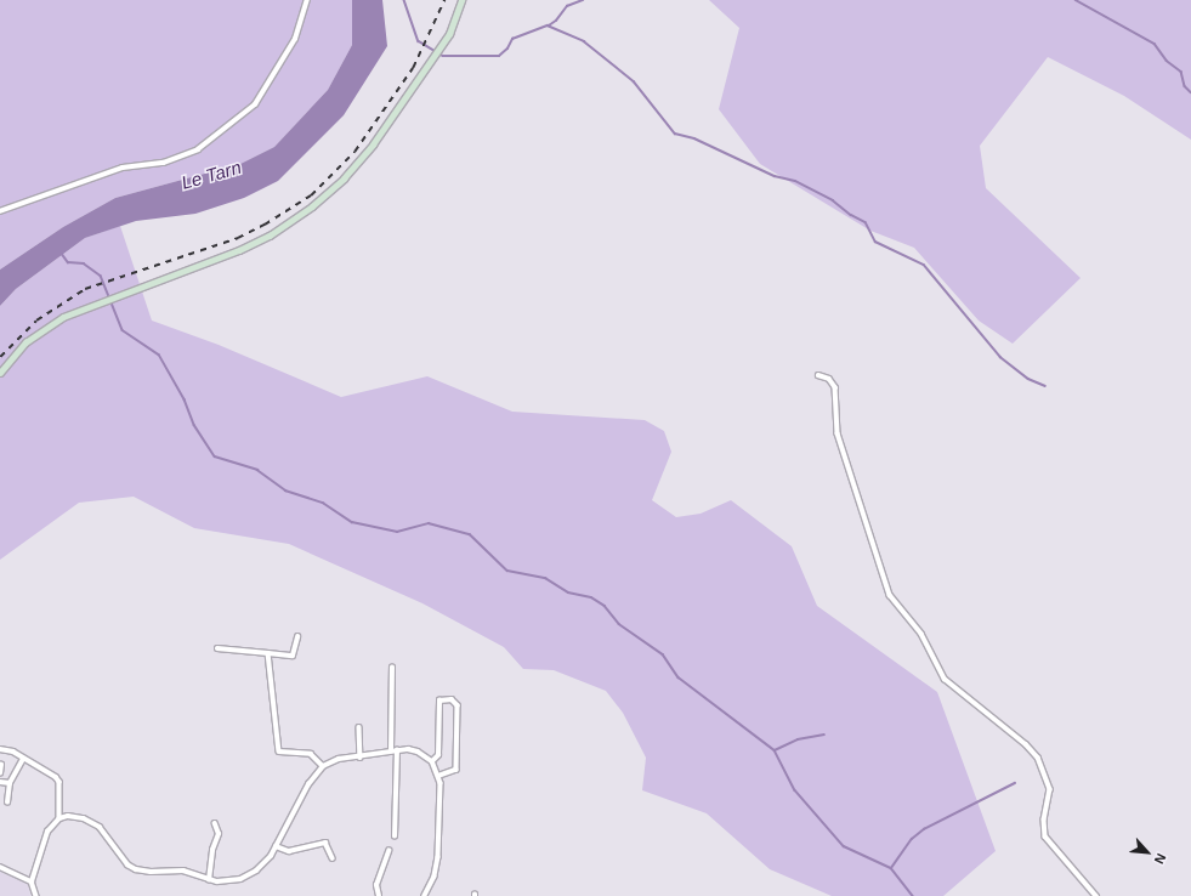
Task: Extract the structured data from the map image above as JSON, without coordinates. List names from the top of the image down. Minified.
{"water":["Le Tarn"],"north":"bottom right"}
